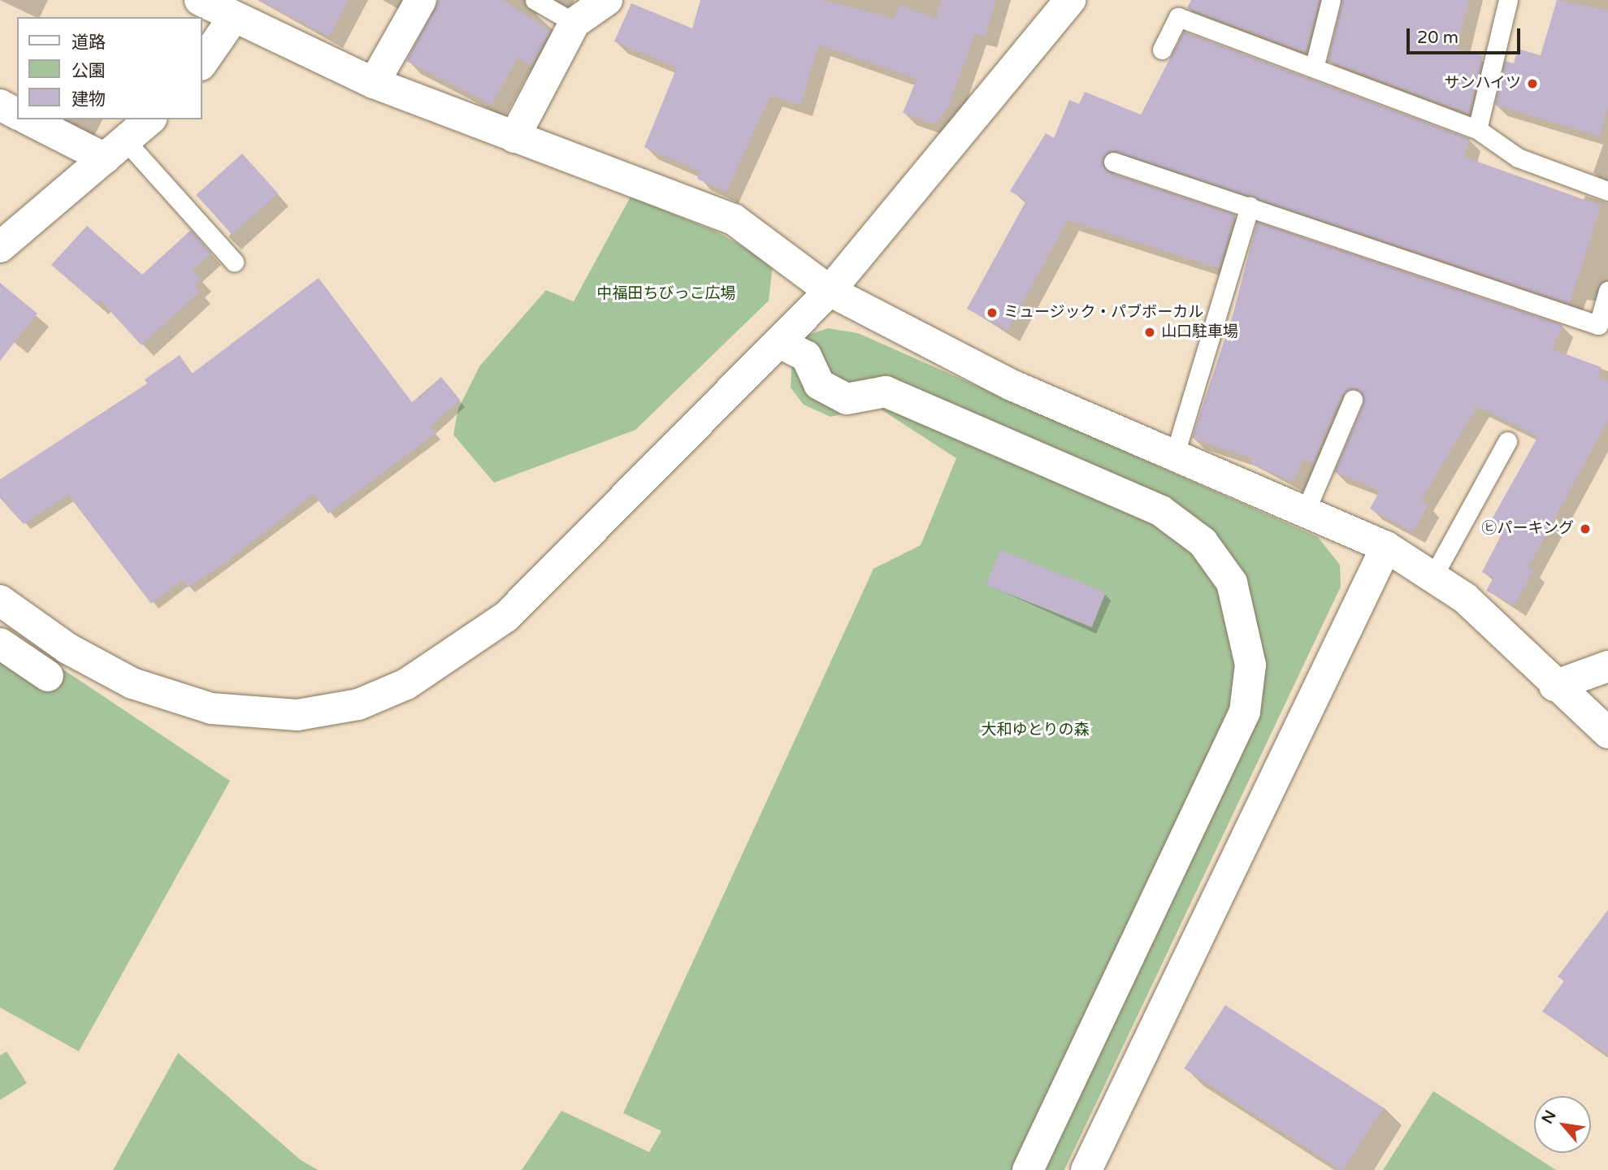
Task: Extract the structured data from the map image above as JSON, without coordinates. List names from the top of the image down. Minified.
{"parks":["中福田ちびっこ広場","大和ゆとりの森"],"places":["サンハイツ","ミュージック・パブボーカル","山口駐車場","㋪パーキング"],"legend":["道路","公園","建物"],"scale_bar":"20 m","north":"top left"}
